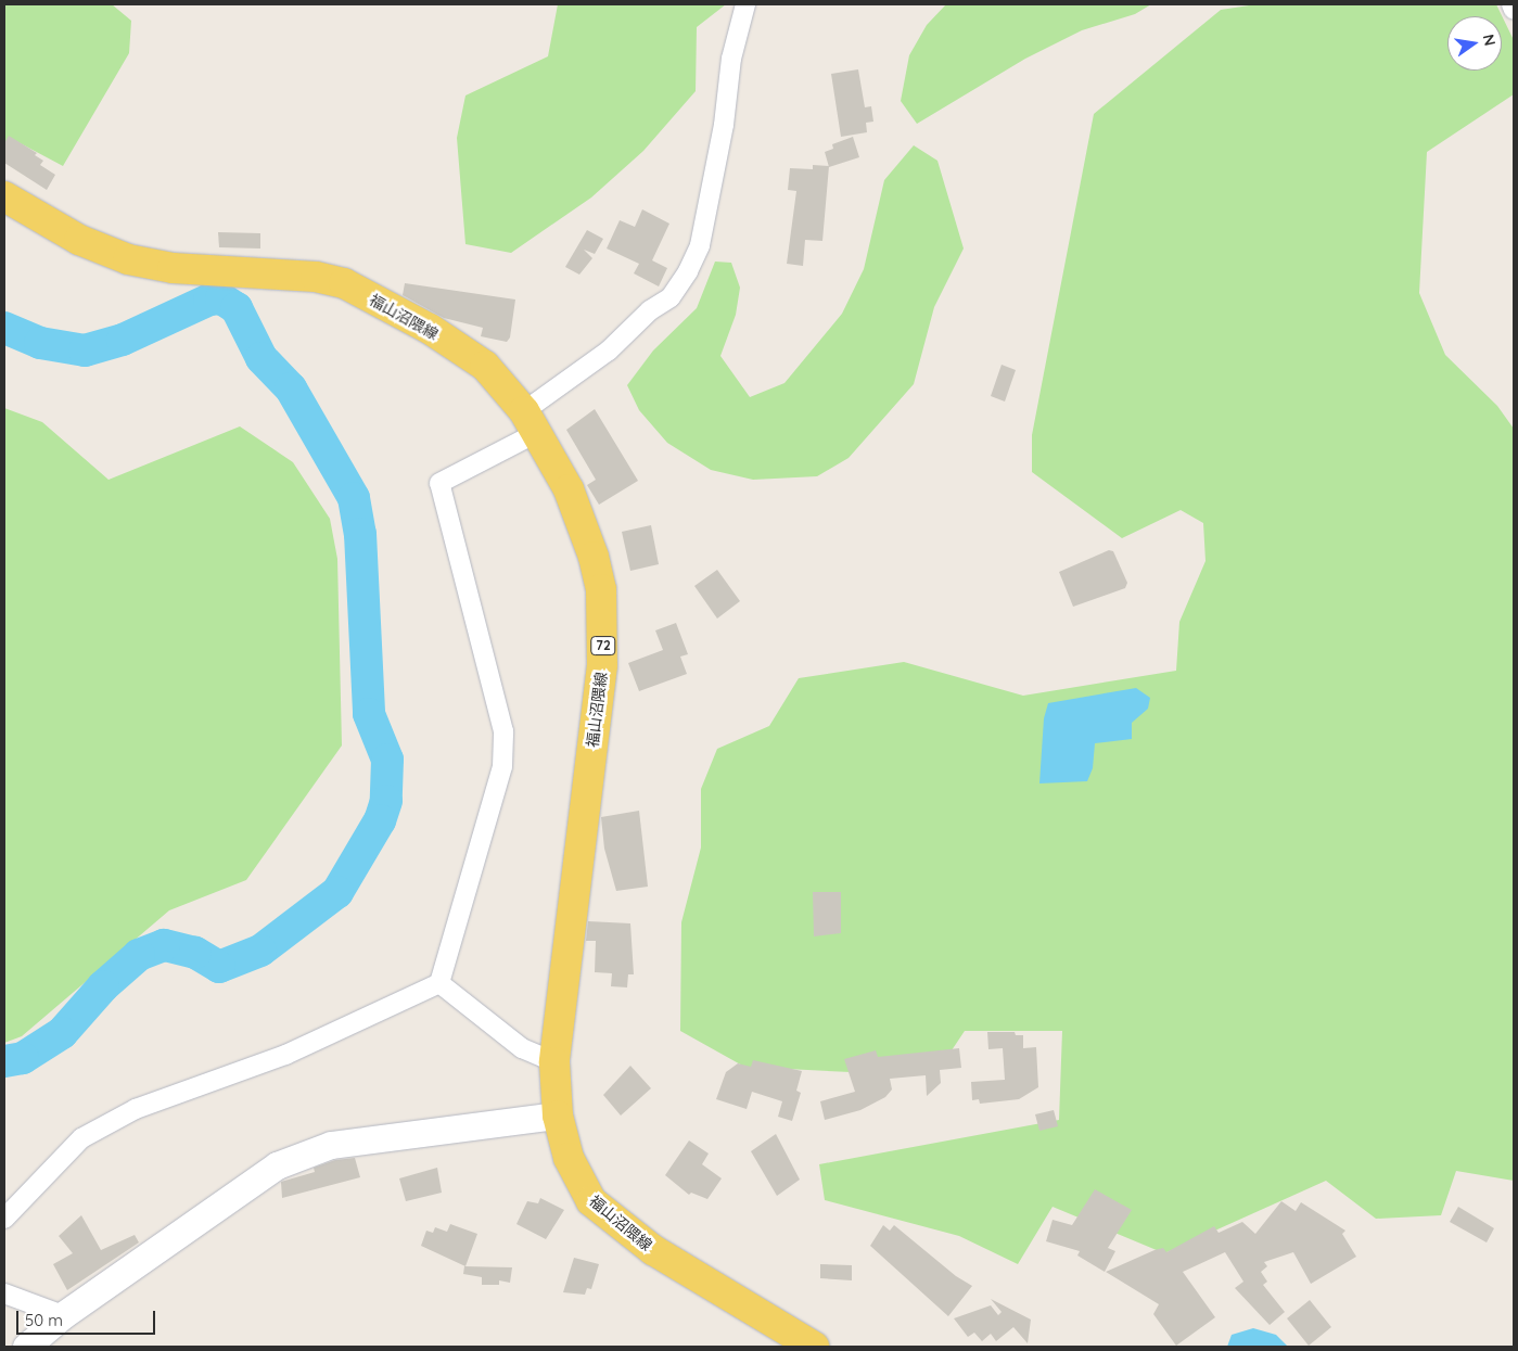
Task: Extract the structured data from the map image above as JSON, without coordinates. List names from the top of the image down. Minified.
{"streets":{"main road":["福山沼隈線","72"]},"scale_bar":"50 m","north":"right"}
